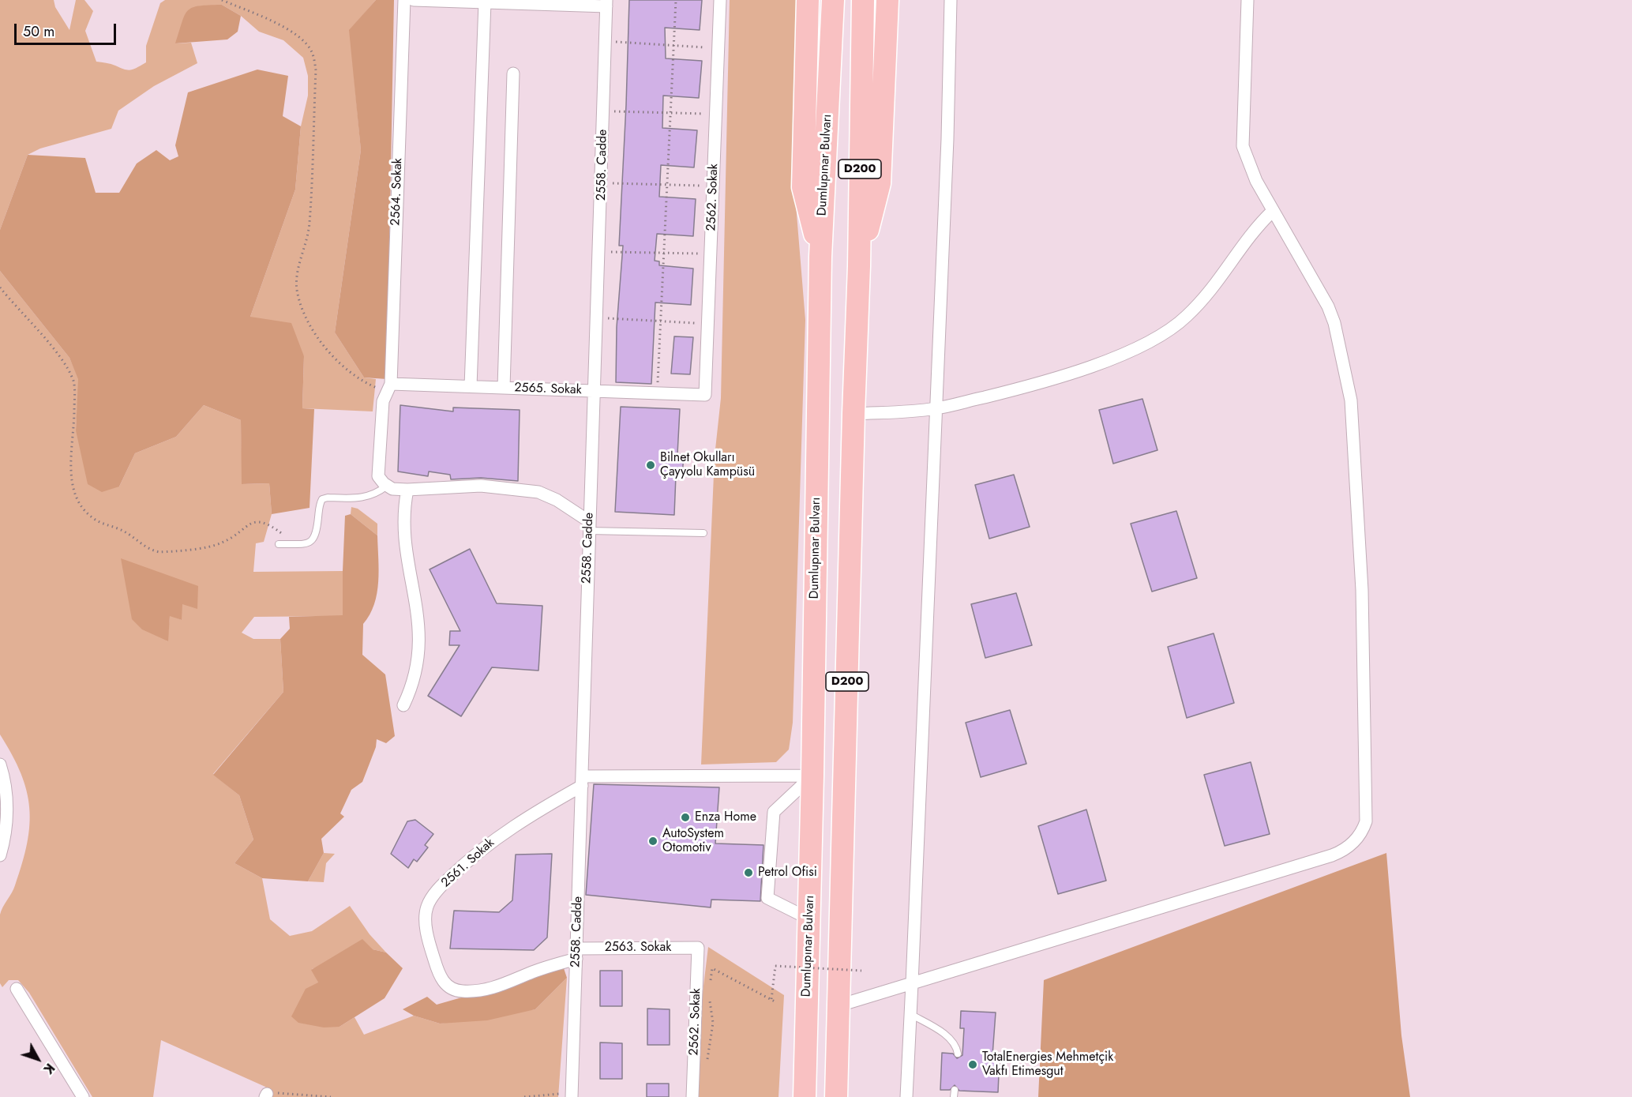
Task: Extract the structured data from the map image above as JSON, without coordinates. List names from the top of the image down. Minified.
{"streets":{"highway":["Dumlupınar Bulvarı","D200"],"street":["2558. Cadde","2564. Sokak","2562. Sokak","2565. Sokak","2561. Sokak","2563. Sokak"]},"crossings":[["2558. Cadde","2565. Sokak"],["2558. Cadde","2561. Sokak"],["2558. Cadde","2563. Sokak"],["2564. Sokak","2565. Sokak"],["2562. Sokak","2565. Sokak"],["2562. Sokak","2563. Sokak"],["2561. Sokak","2563. Sokak"]],"places":["Bilnet Okulları Çayyolu Kampüsü","Enza Home","AutoSystem Otomotiv","Petrol Ofisi","TotalEnergies Mehmetçik Vakfı Etimesgut"],"scale_bar":"50 m","north":"bottom right"}
